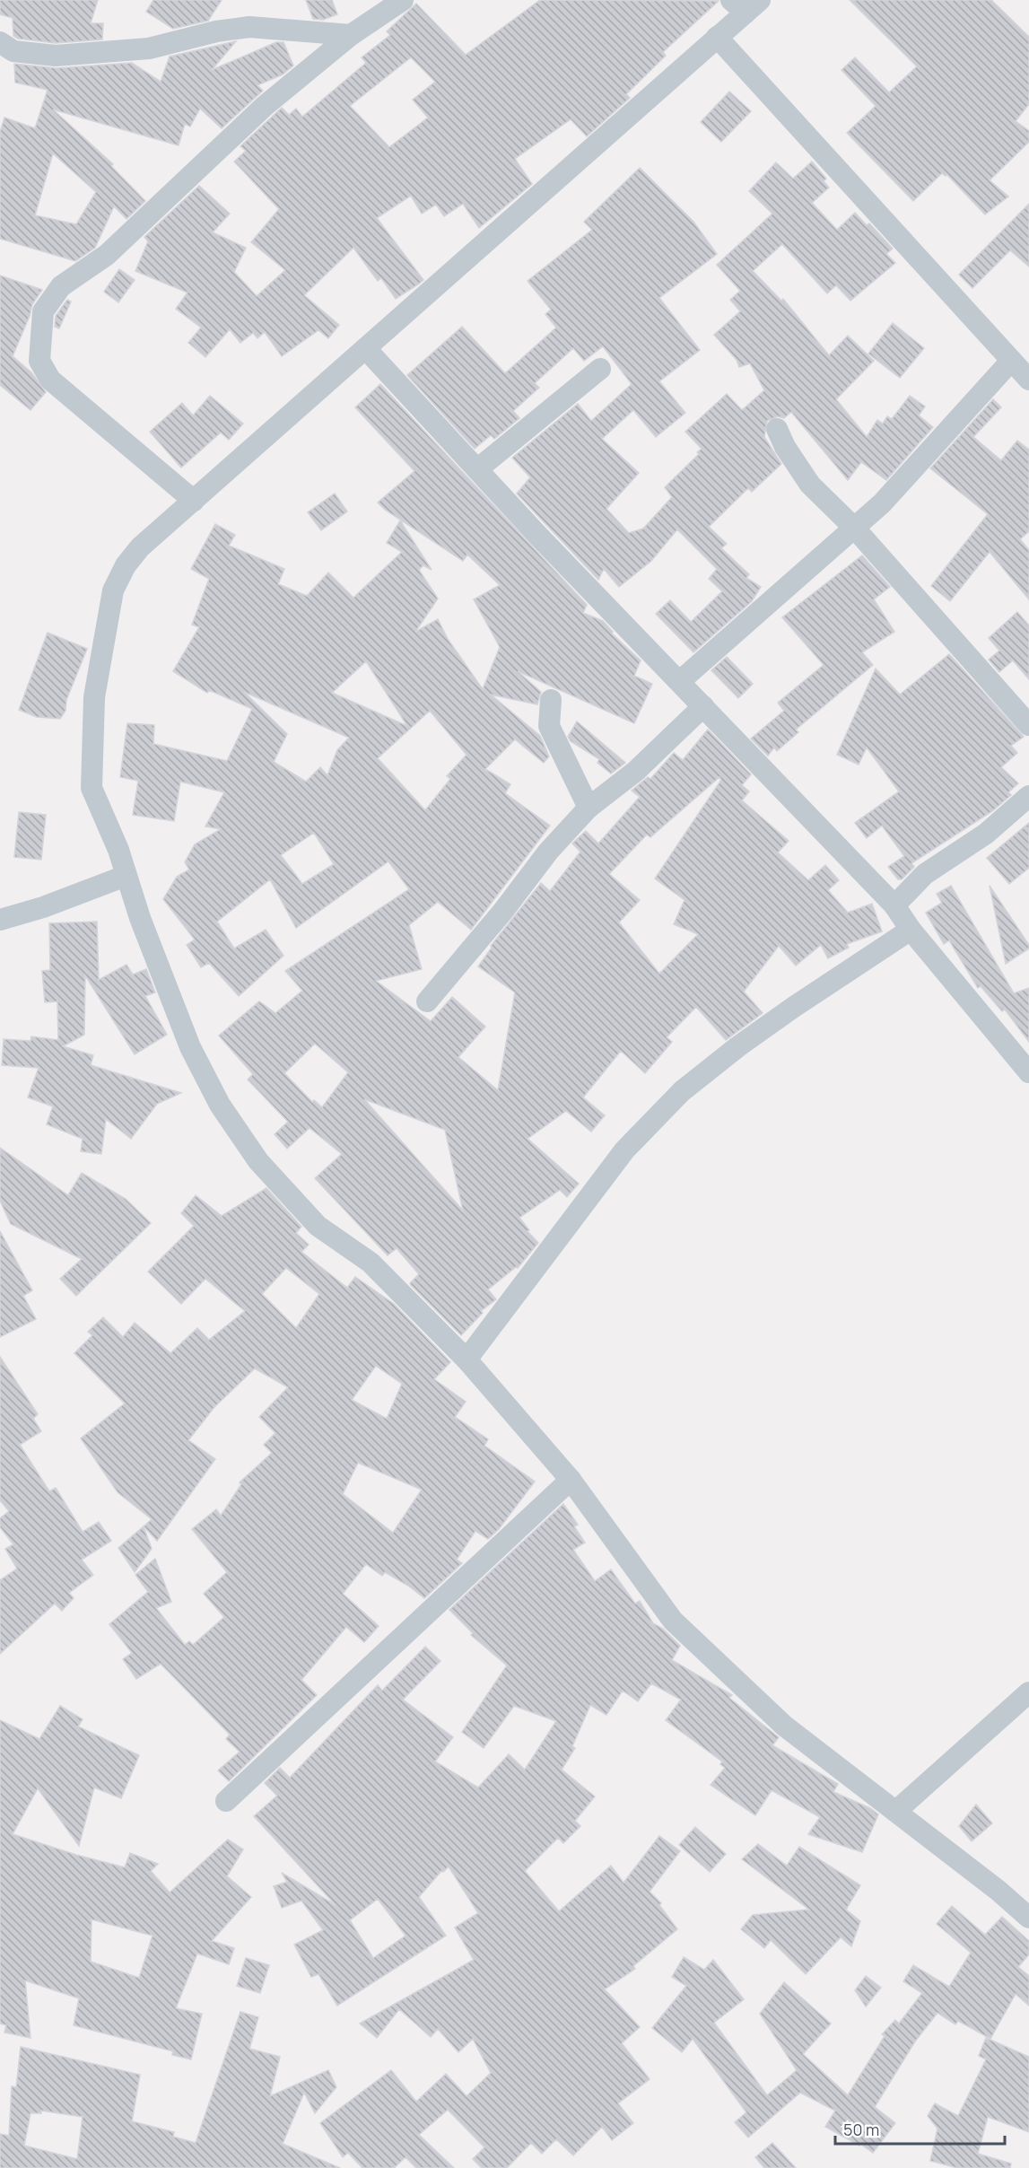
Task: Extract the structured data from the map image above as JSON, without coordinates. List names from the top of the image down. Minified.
{"scale_bar":"50 m"}
